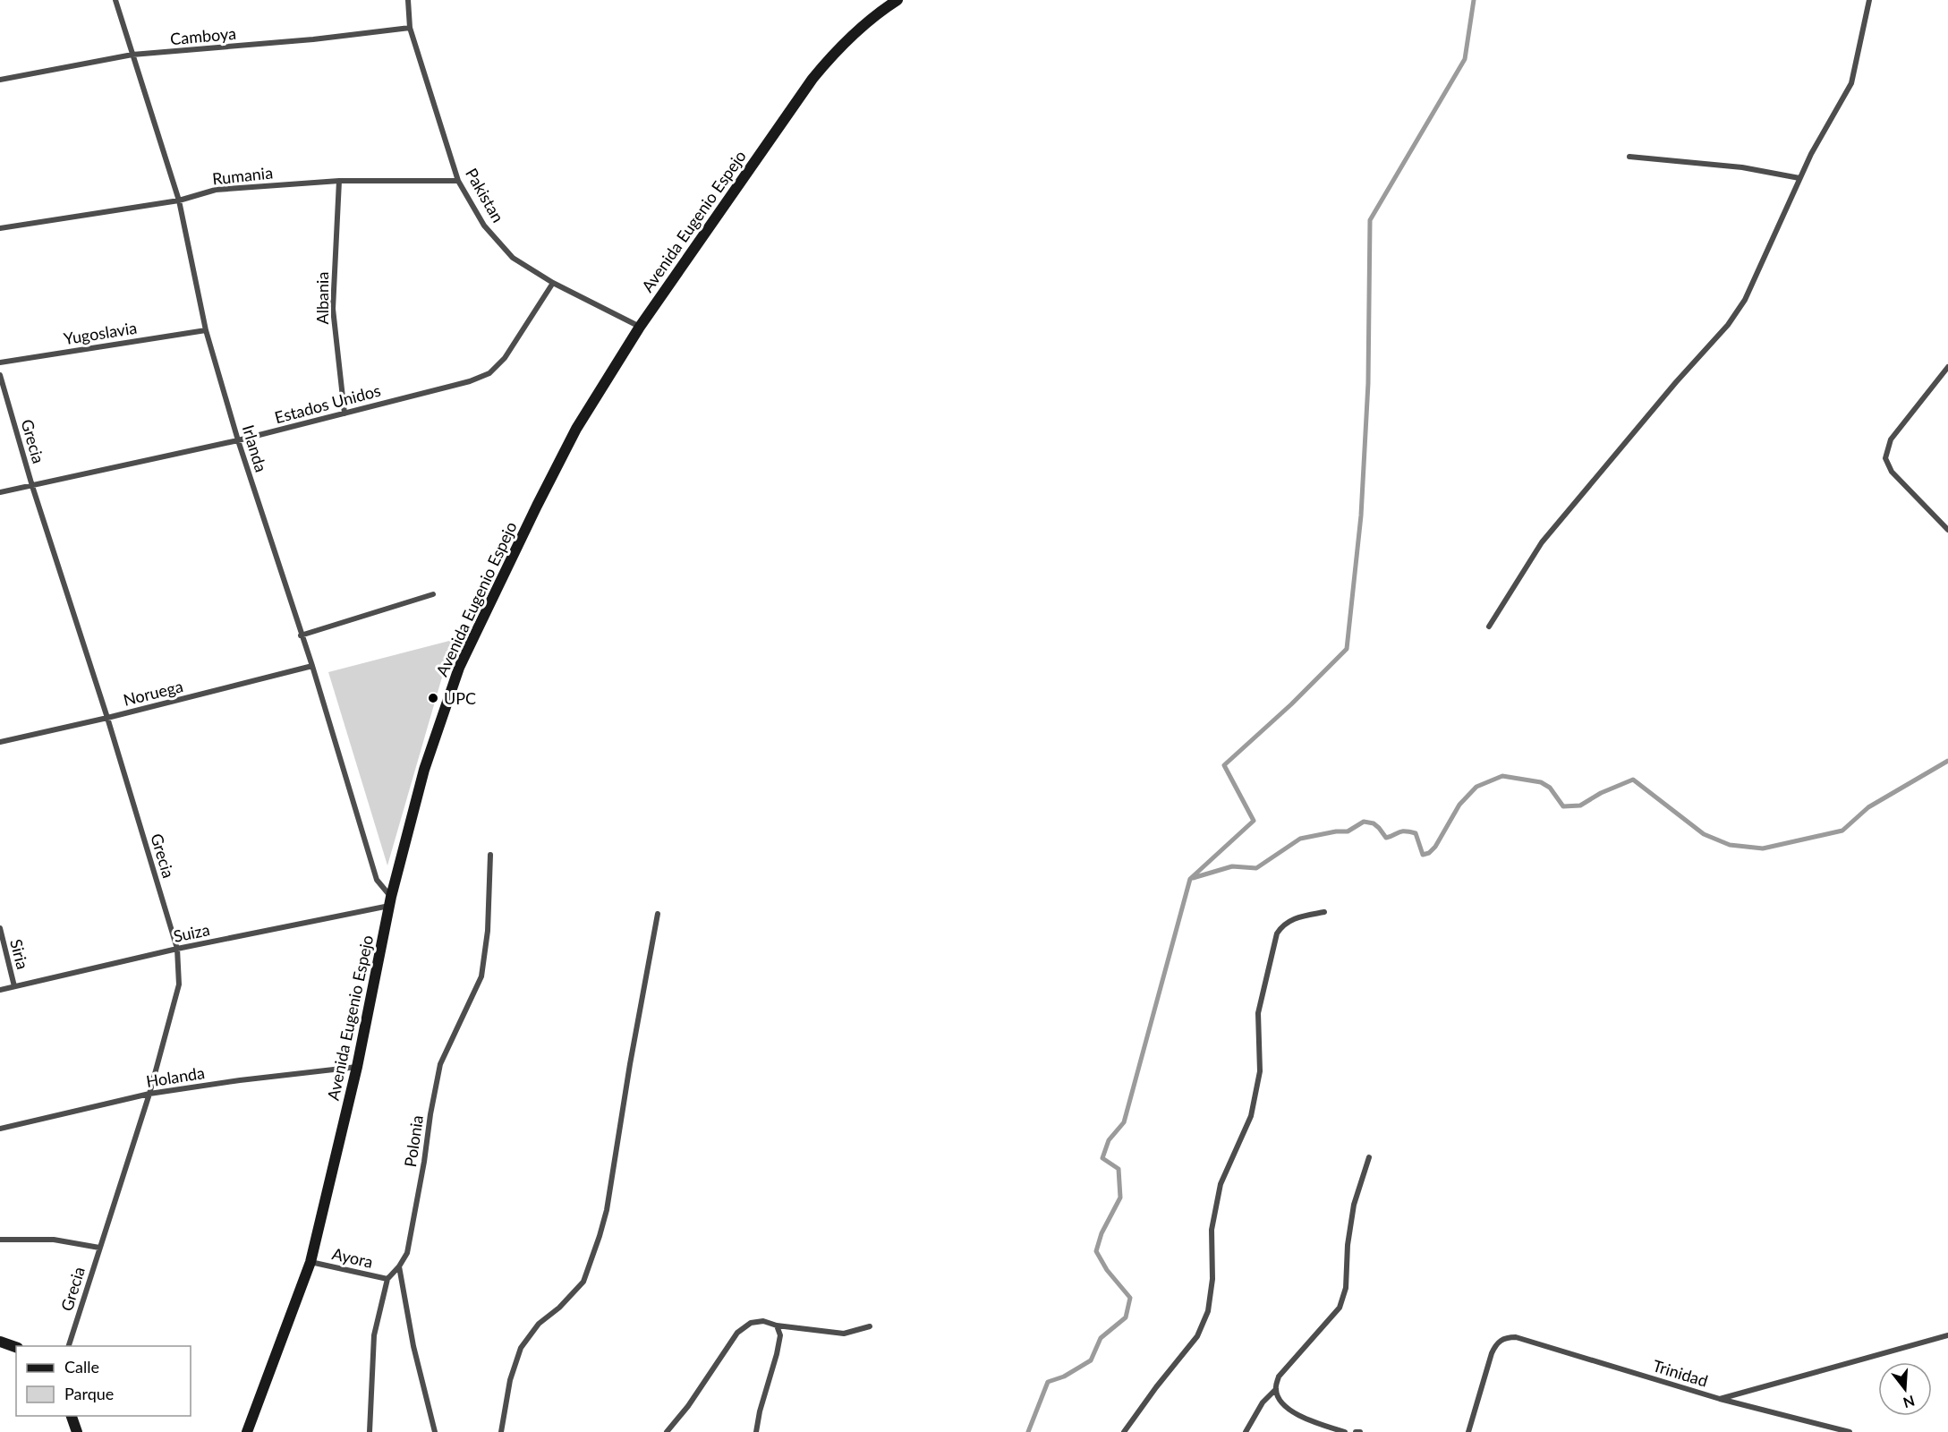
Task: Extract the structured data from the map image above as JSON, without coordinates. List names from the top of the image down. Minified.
{"streets":{"main road":["Avenida Eugenio Espejo"],"street":["Camboya","Rumania","Pakistan","Albania","Yugoslavia","Estados Unidos","Grecia","Irlanda","Noruega","Suiza","Siria","Holanda","Polonia","Ayora","Trinidad"]},"crossings":[["Camboya","Pakistan"],["Camboya","Irlanda"],["Rumania","Pakistan"],["Rumania","Albania"],["Rumania","Irlanda"],["Pakistan","Avenida Eugenio Espejo"],["Pakistan","Estados Unidos"],["Avenida Eugenio Espejo","Irlanda"],["Avenida Eugenio Espejo","Suiza"],["Avenida Eugenio Espejo","Holanda"],["Avenida Eugenio Espejo","Ayora"],["Albania","Estados Unidos"],["Yugoslavia","Irlanda"],["Estados Unidos","Grecia"],["Estados Unidos","Irlanda"],["Grecia","Noruega"],["Grecia","Suiza"],["Grecia","Holanda"],["Irlanda","Noruega"],["Irlanda","Suiza"],["Suiza","Siria"],["Polonia","Ayora"]],"places":["UPC"],"legend":["Calle","Parque"],"north":"bottom"}
